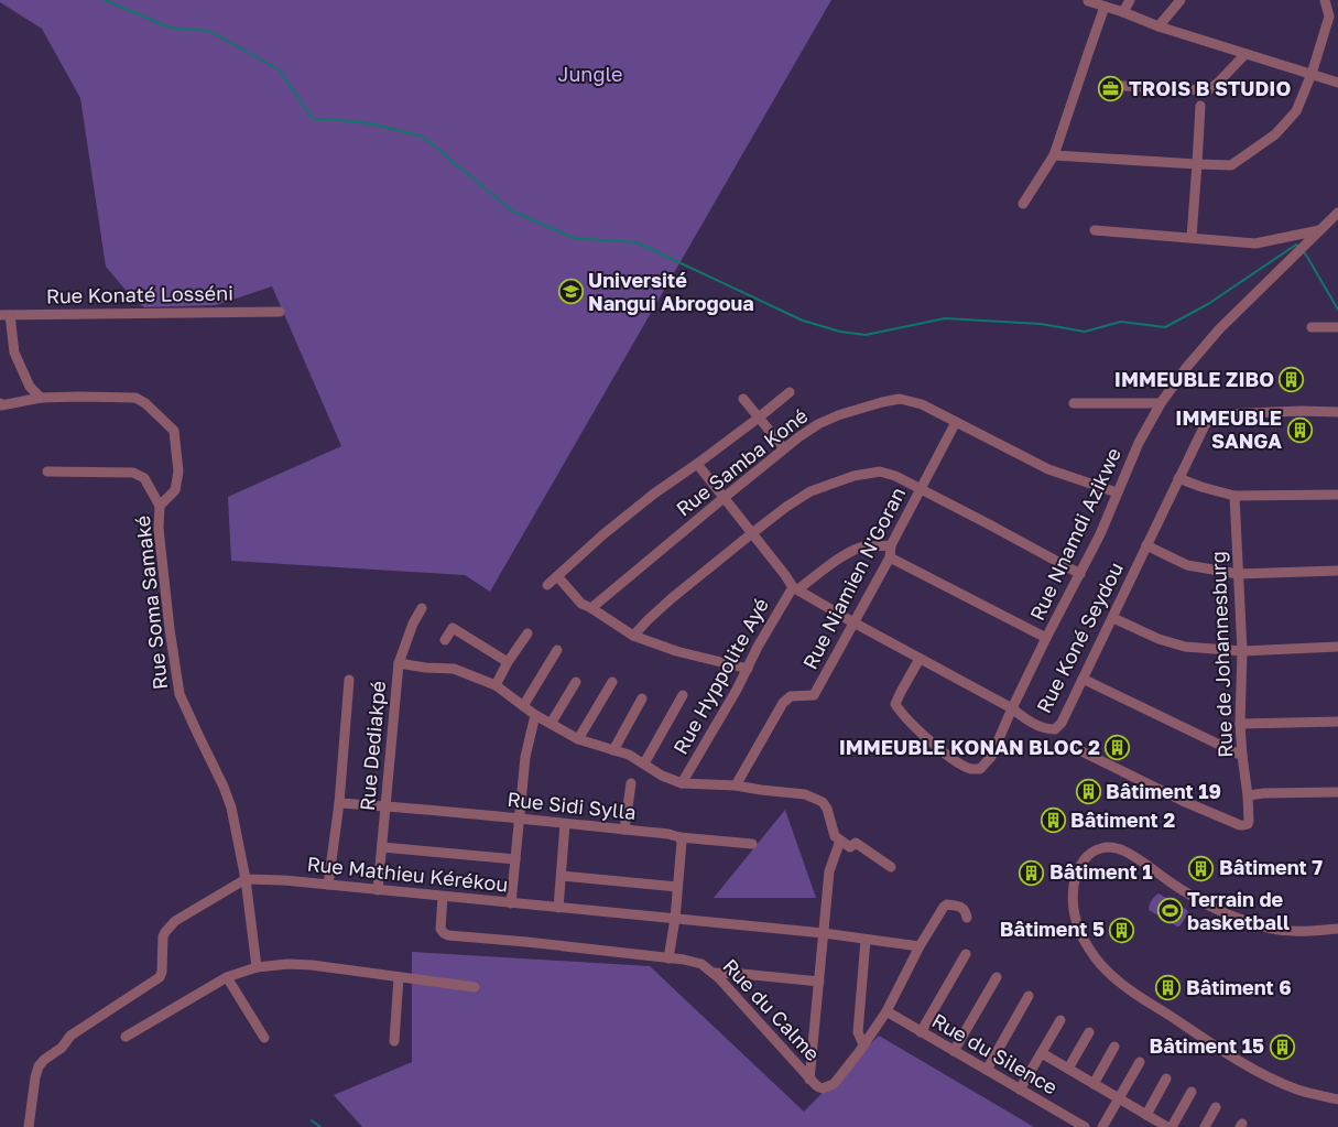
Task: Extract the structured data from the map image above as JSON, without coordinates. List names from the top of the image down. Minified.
{"streets":{"street":["Rue Konaté Losséni","Rue Samba Koné","Rue Nnamdi Azikwe","Rue Niamien N'Goran","Rue Soma Samaké","Rue Koné Seydou","Rue de Johannesburg","Rue Hyppolite Ayé","Rue Dediakpé","Rue Sidi Sylla","Rue Mathieu Kérékou","Rue du Calme","Rue du Silence"]},"crossings":[["Rue Samba Koné","Rue Nnamdi Azikwe"],["Rue Samba Koné","Rue Niamien N'Goran"],["Rue Samba Koné","Rue Koné Seydou"],["Rue Nnamdi Azikwe","Rue Koné Seydou"],["Rue Niamien N'Goran","Rue Koné Seydou"],["Rue Niamien N'Goran","Rue Hyppolite Ayé"],["Rue Soma Samaké","Rue Mathieu Kérékou"],["Rue Koné Seydou","Rue Hyppolite Ayé"],["Rue Dediakpé","Rue Sidi Sylla"],["Rue Dediakpé","Rue Mathieu Kérékou"],["Rue Mathieu Kérékou","Rue du Calme"],["Rue du Calme","Rue du Silence"]],"parks":["Jungle"],"places":{"office":["TROIS B STUDIO"],"school or university":["Université Nangui Abrogoua"],"building":["IMMEUBLE ZIBO","IMMEUBLE SANGA","IMMEUBLE KONAN BLOC 2","Bâtiment 19","Bâtiment 2","Bâtiment 7","Bâtiment 1","Bâtiment 5","Bâtiment 6","Bâtiment 15"],"sports":["Terrain de basketball"]}}
